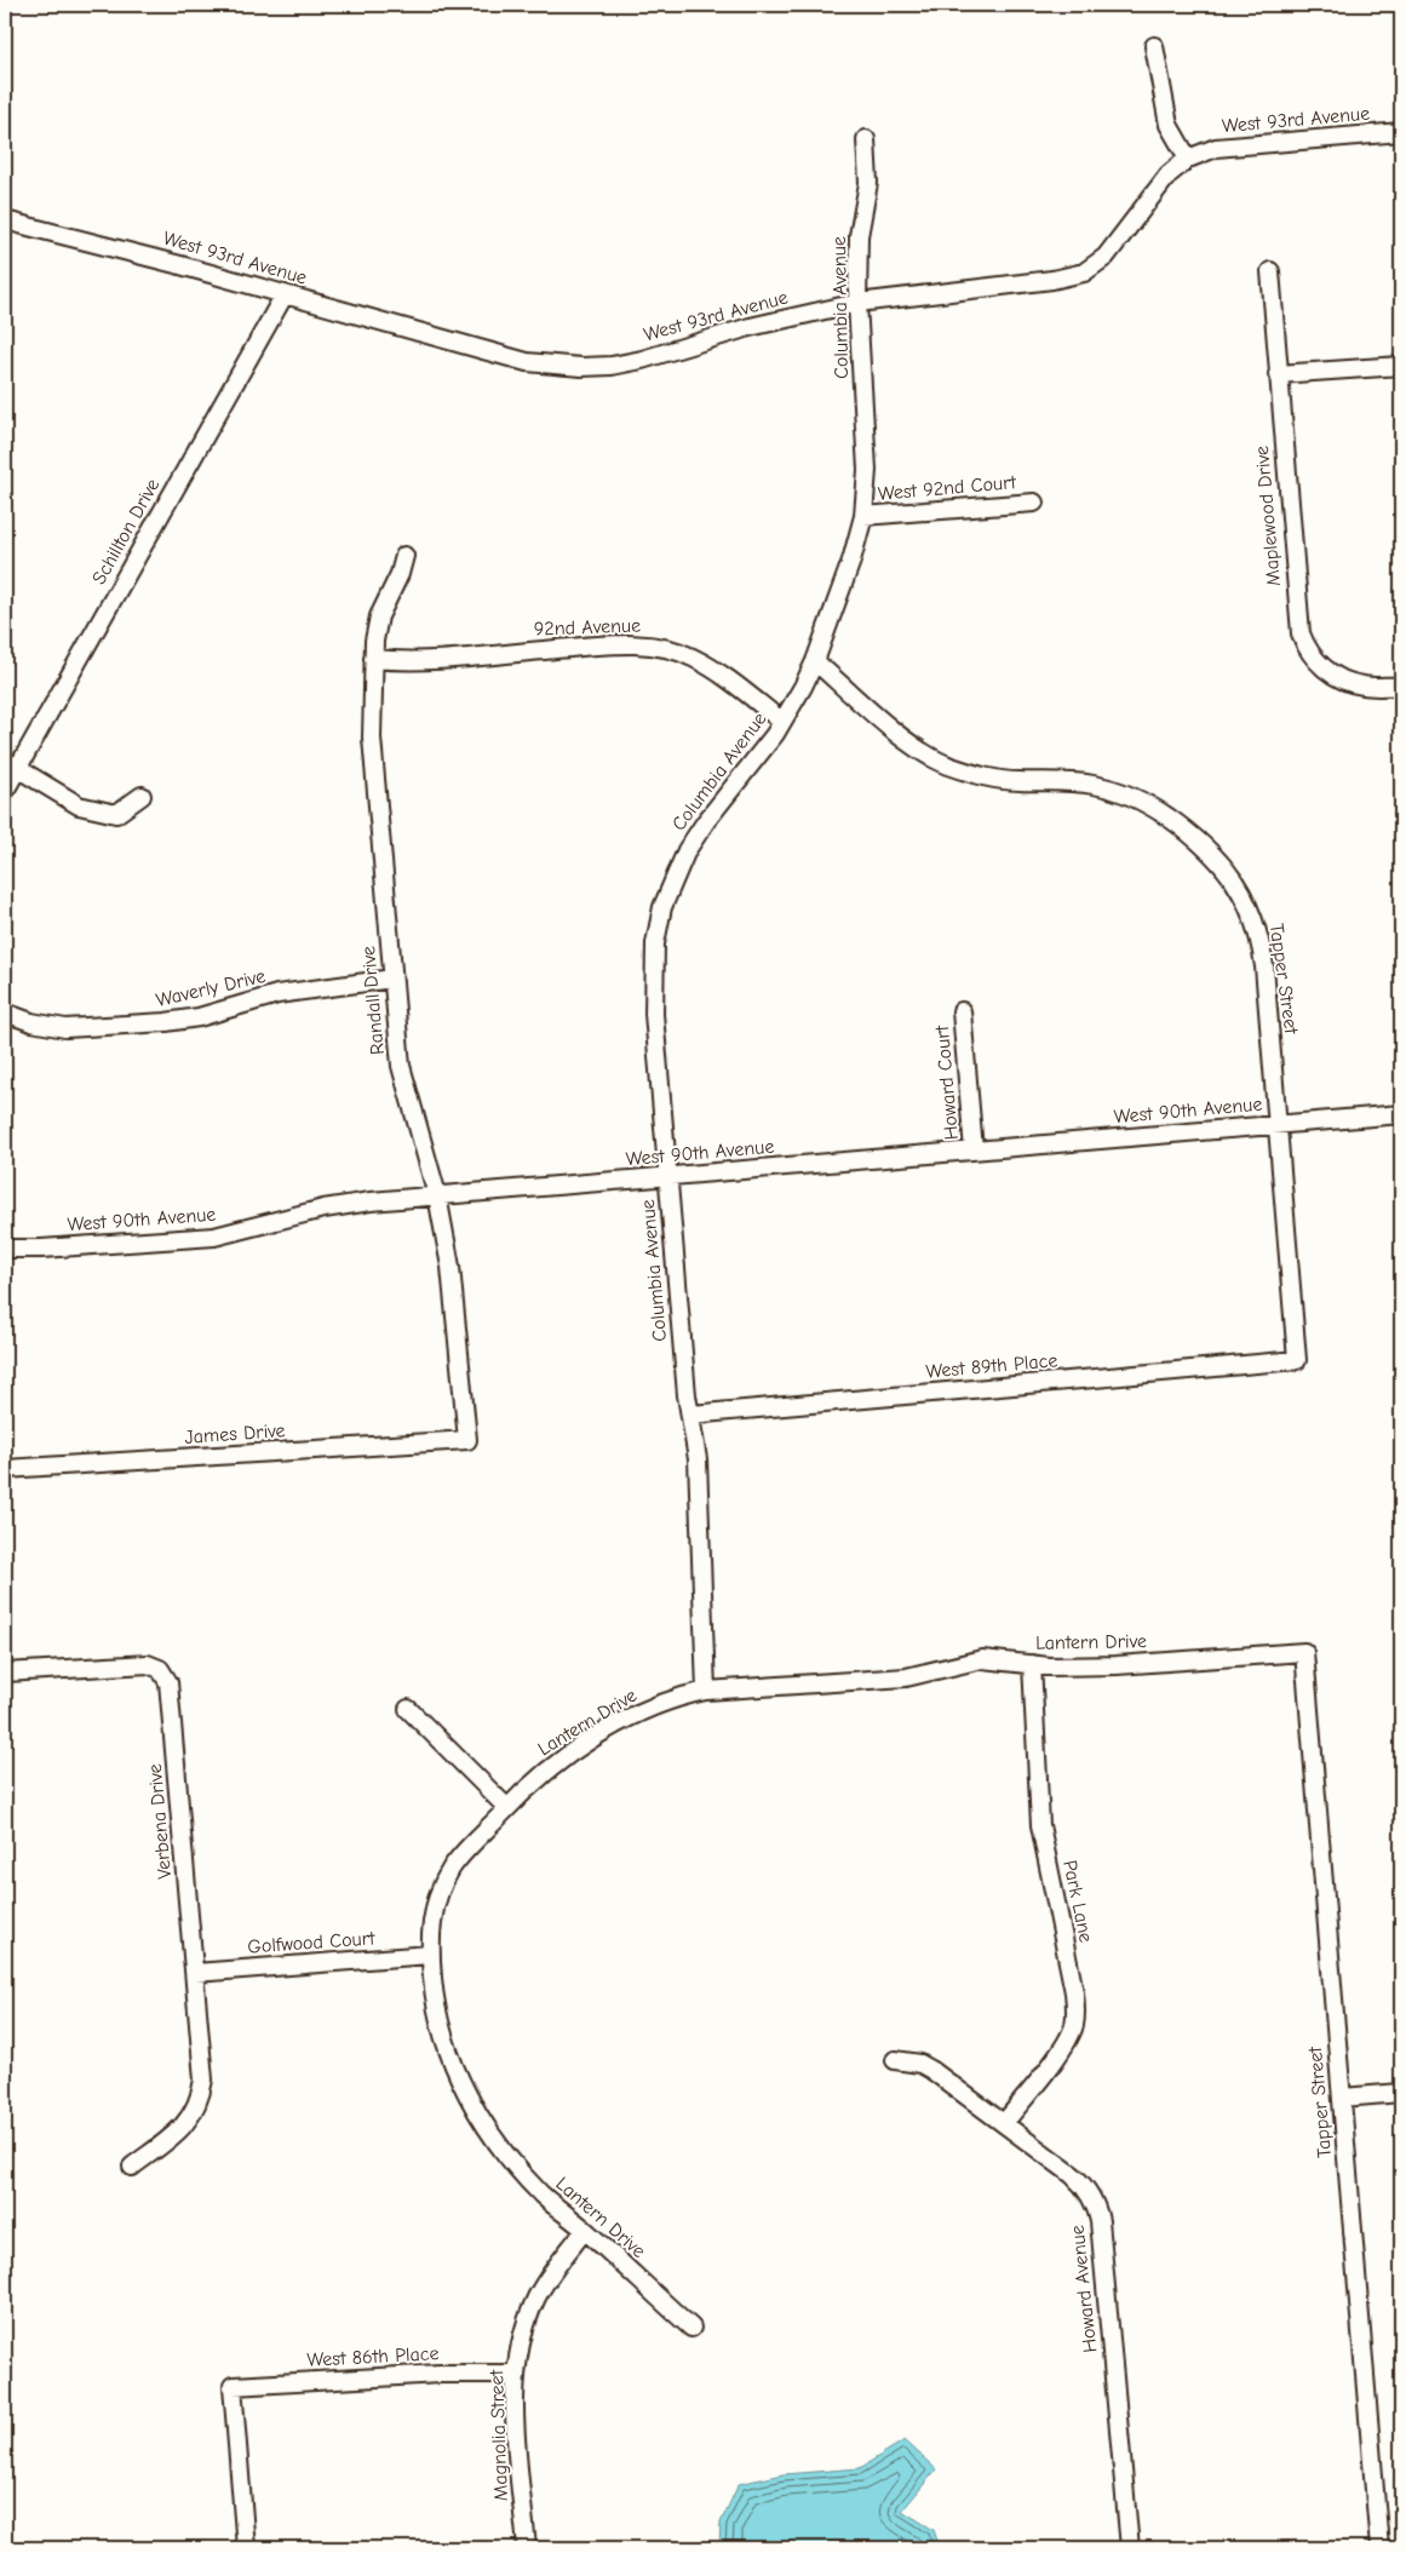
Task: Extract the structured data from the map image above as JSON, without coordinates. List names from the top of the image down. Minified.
{"streets":{"street":["West 93rd Avenue","Columbia Avenue","West 92nd Court","Maplewood Drive","Schillton Drive","92nd Avenue","Tapper Street","Waverly Drive","Randall Drive","Howard Court","West 90th Avenue","West 89th Place","James Drive","Lantern Drive","Verbena Drive","Park Lane","Golfwood Court","Howard Avenue","West 86th Place","Magnolia Street"]},"crossings":[["West 93rd Avenue","Columbia Avenue"],["West 93rd Avenue","Schillton Drive"],["Columbia Avenue","West 92nd Court"],["Columbia Avenue","92nd Avenue"],["Columbia Avenue","Tapper Street"],["Columbia Avenue","West 90th Avenue"],["Columbia Avenue","West 89th Place"],["Columbia Avenue","Lantern Drive"],["92nd Avenue","Randall Drive"],["Tapper Street","West 90th Avenue"],["Tapper Street","West 89th Place"],["Tapper Street","Lantern Drive"],["Waverly Drive","Randall Drive"],["Randall Drive","West 90th Avenue"],["Randall Drive","James Drive"],["Howard Court","West 90th Avenue"],["Lantern Drive","Park Lane"],["Lantern Drive","Golfwood Court"],["Lantern Drive","Magnolia Street"],["Verbena Drive","Golfwood Court"],["Park Lane","Howard Avenue"],["West 86th Place","Magnolia Street"]]}
